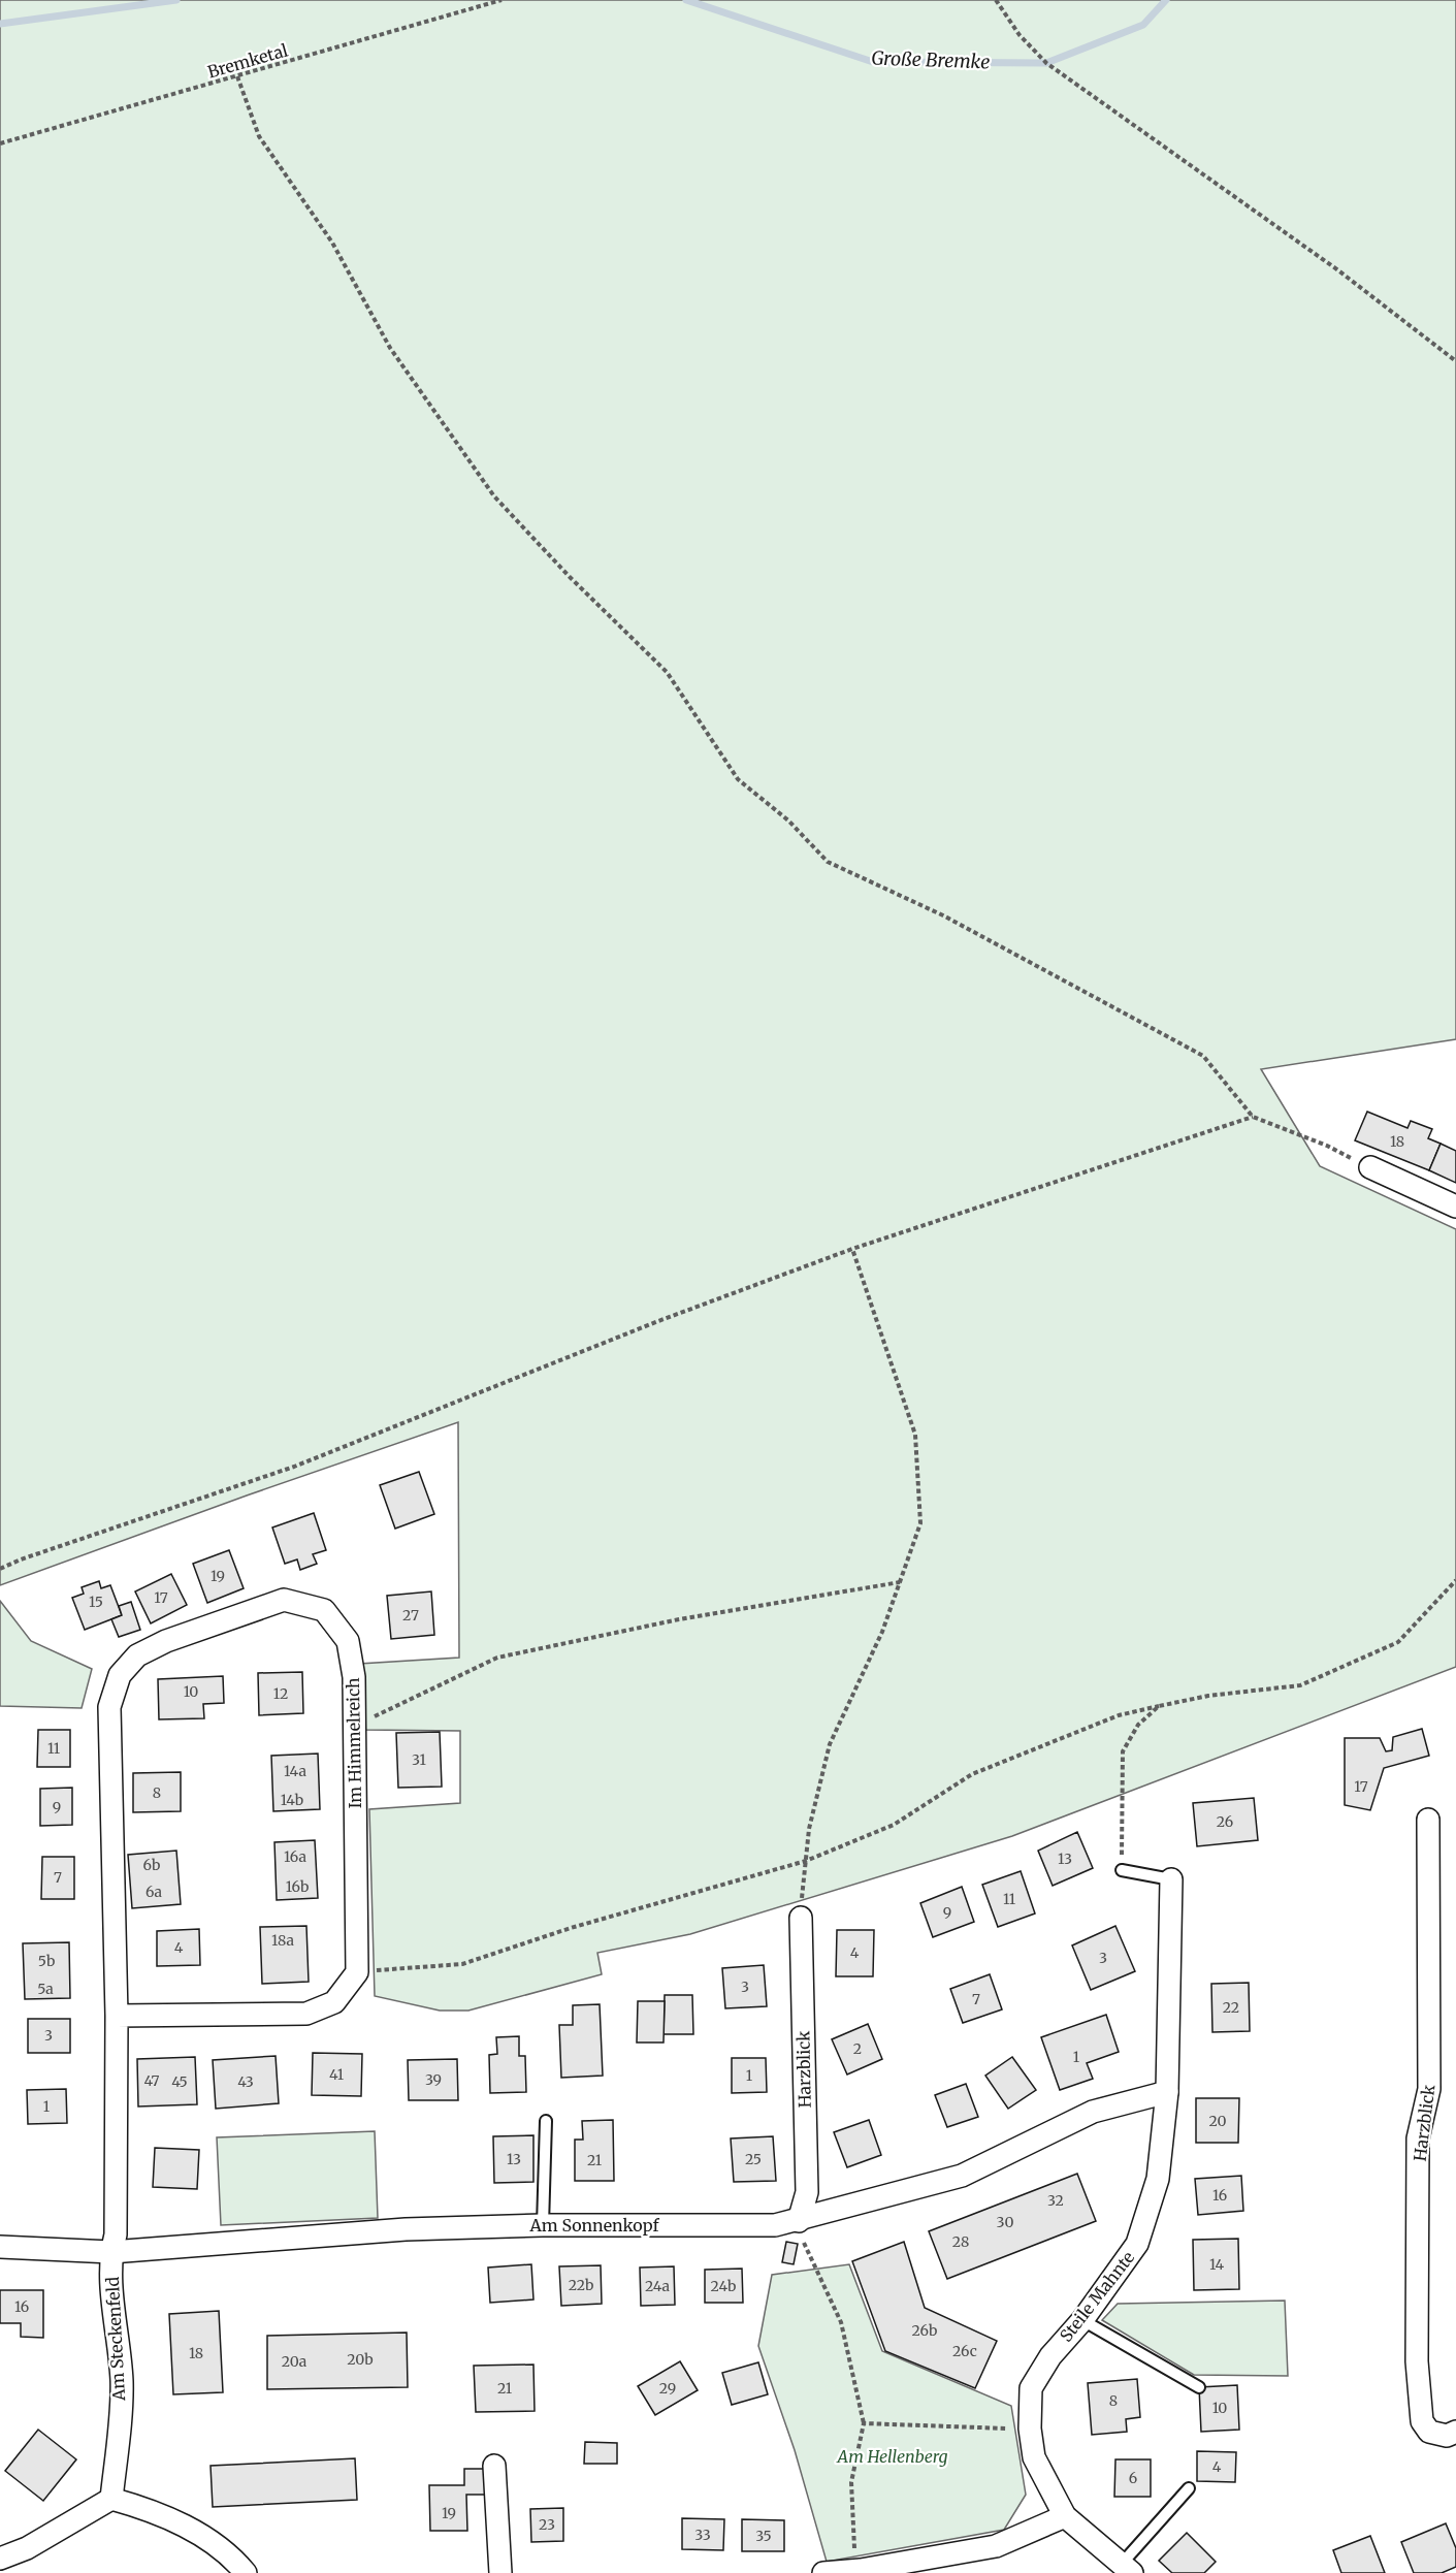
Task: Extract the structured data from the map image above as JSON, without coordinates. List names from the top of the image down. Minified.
{"streets":{"street":["Im Himmelreich","Harzblick","Am Sonnenkopf","Steile Mahnte","Am Steckenfeld"],"path":["Bremketal"]},"crossings":[["Im Himmelreich","Am Sonnenkopf"],["Im Himmelreich","Am Steckenfeld"],["Harzblick","Am Sonnenkopf"],["Am Sonnenkopf","Steile Mahnte"],["Am Sonnenkopf","Am Steckenfeld"]],"water":["Große Bremke"],"parks":["Am Hellenberg"],"house_numbers":["18","19","17","15","27","10","12","11","31","14a","17","8","14b","9","26","16a","13","6b","7","16b","6a","11","9","18a","4","4","3","5b","3","5a","7","22","3","2","1","41","1","39","47","45","43","1","20","13","25","21","16","32","30","28","14","22b","24a","24b","16","26b","26c","18","20b","20a","21","29","8","10","4","6","19","23","33","35"]}
